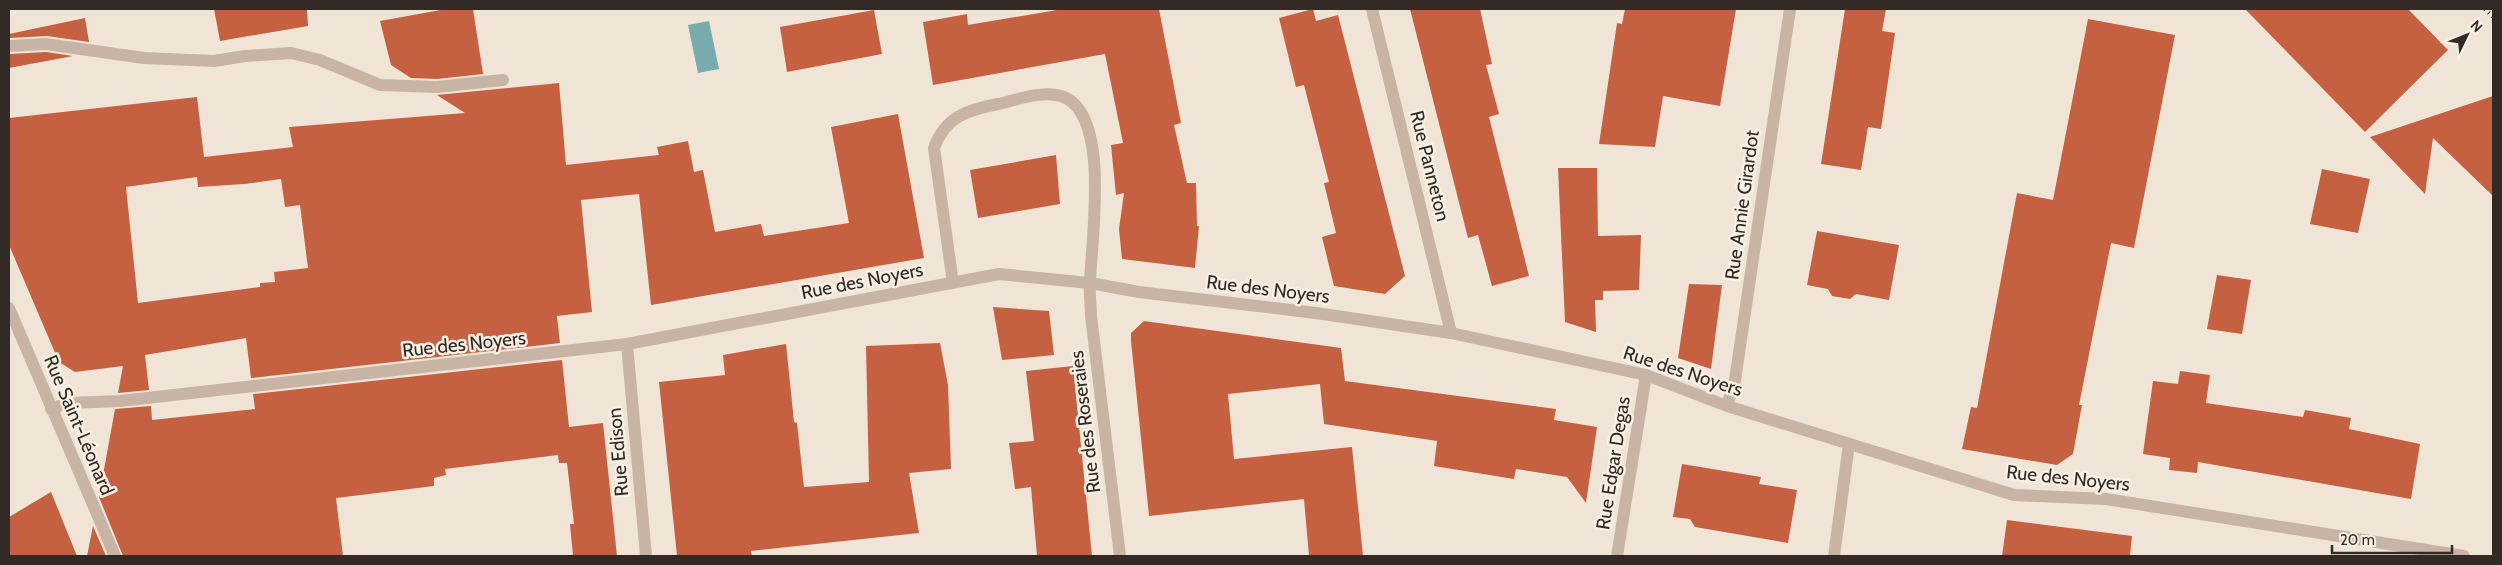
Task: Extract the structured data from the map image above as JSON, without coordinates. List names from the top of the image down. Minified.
{"streets":{"street":["Rue Panneton","Rue Annie Girardot","Rue des Noyers","Rue des Roseraies","Rue Saint-Léonard","Rue Edison","Rue Edgar Degas"]},"crossings":[["Rue Panneton","Rue des Noyers"],["Rue Annie Girardot","Rue des Noyers"],["Rue des Noyers","Rue des Roseraies"],["Rue des Noyers","Rue Saint-Léonard"],["Rue des Noyers","Rue Edison"],["Rue des Noyers","Rue Edgar Degas"]],"scale_bar":"20 m","north":"top right"}
